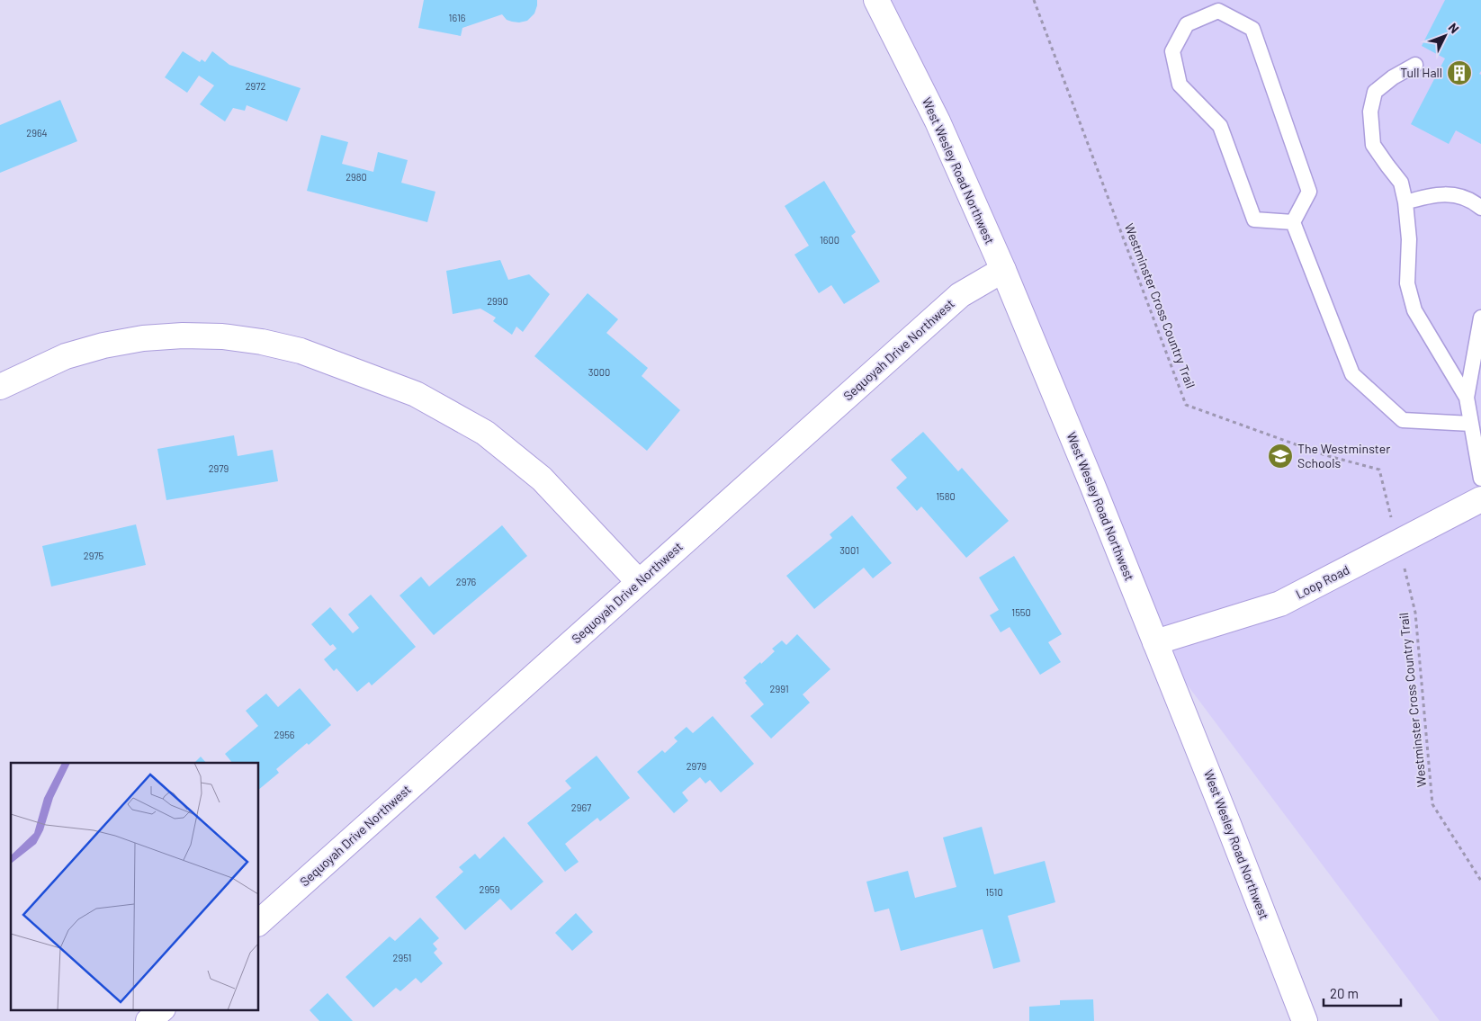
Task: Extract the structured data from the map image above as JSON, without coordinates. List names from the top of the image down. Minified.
{"streets":{"street":["West Wesley Road Northwest","Sequoyah Drive Northwest","Loop Road"],"path":["Westminster Cross Country Trail"]},"crossings":[["West Wesley Road Northwest","Sequoyah Drive Northwest"],["West Wesley Road Northwest","Loop Road"],["Westminster Cross Country Trail","Loop Road"]],"places":{"building":["Tull Hall"],"school or university":["The Westminster Schools"]},"house_numbers":["1616","2972","2964","2980","1600","2990","3000","2979","1580","3001","2975","2976","1550","2991","2956","2979","2967","2959","1510","2951"],"scale_bar":"20 m","north":"top right"}
